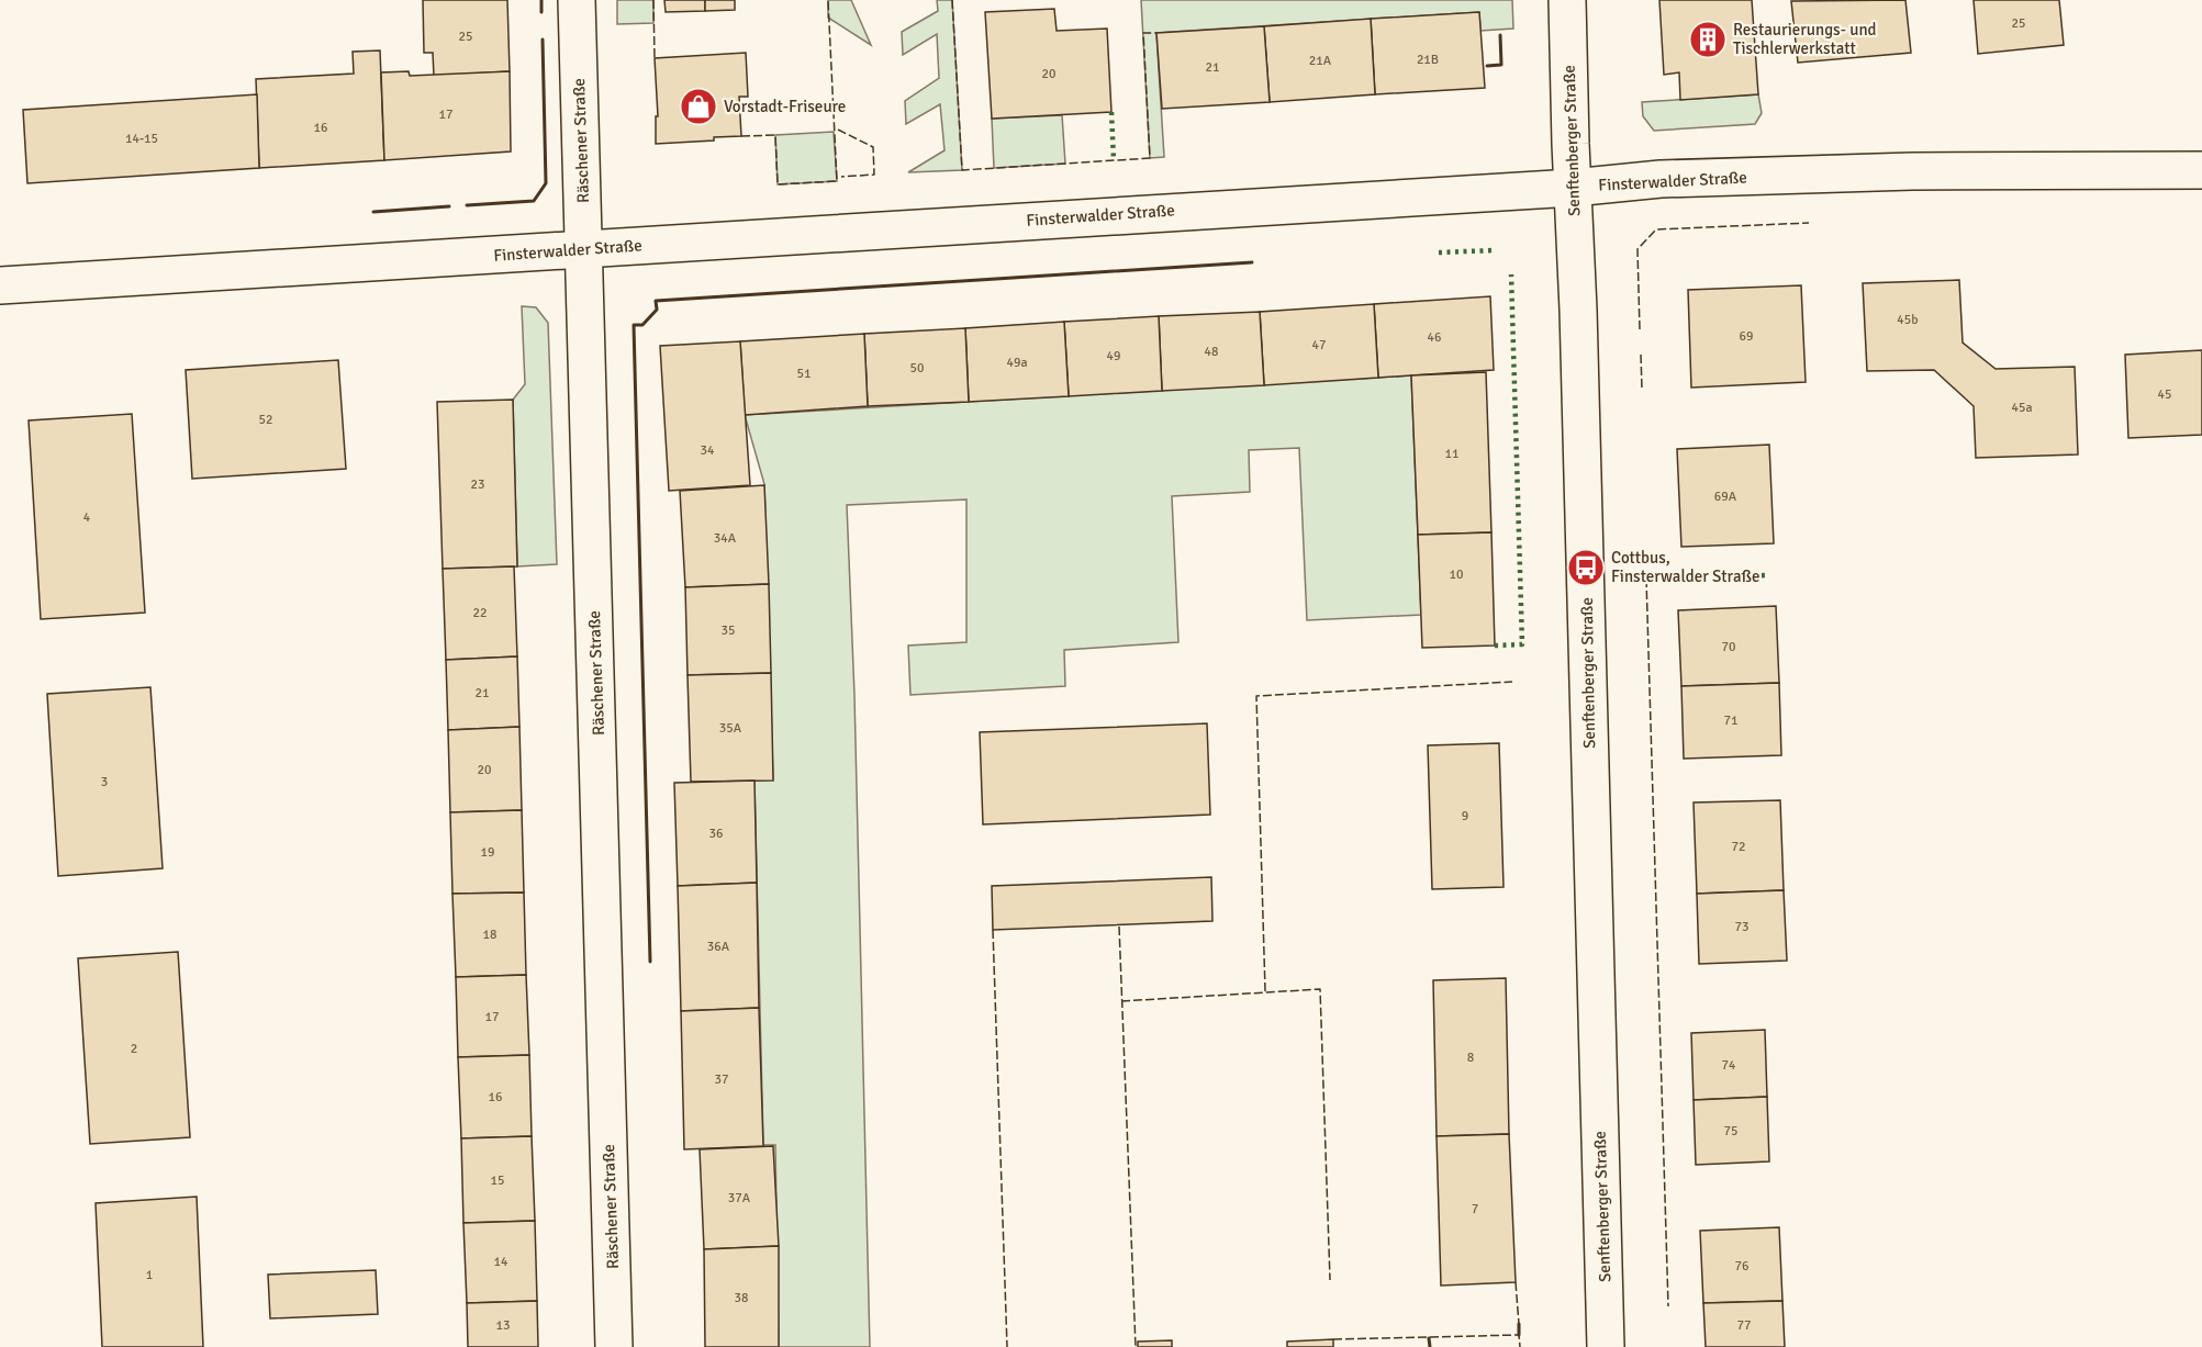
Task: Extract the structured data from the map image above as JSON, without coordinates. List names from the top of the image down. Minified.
{"streets":{"street":["Räschener Straße","Senftenberger Straße","Finsterwalder Straße"]},"crossings":[["Räschener Straße","Finsterwalder Straße"],["Senftenberger Straße","Finsterwalder Straße"]],"places":{"building":["Restaurierungs- und Tischlerwerkstatt"],"shop":["Vorstadt-Friseure"],"bus stop":["Cottbus, Finsterwalder Straße"]},"house_numbers":["25","25","21B","21A","21","20","17","16","14-15","45b","69","46","47","48","49","49a","50","51","45","45a","52","34","11","23","69A","4","34A","10","22","35","70","21","71","35A","20","3","9","36","72","19","73","18","36A","17","2","8","74","37","16","75","15","37A","7","14","76","1","38","13","77"]}
